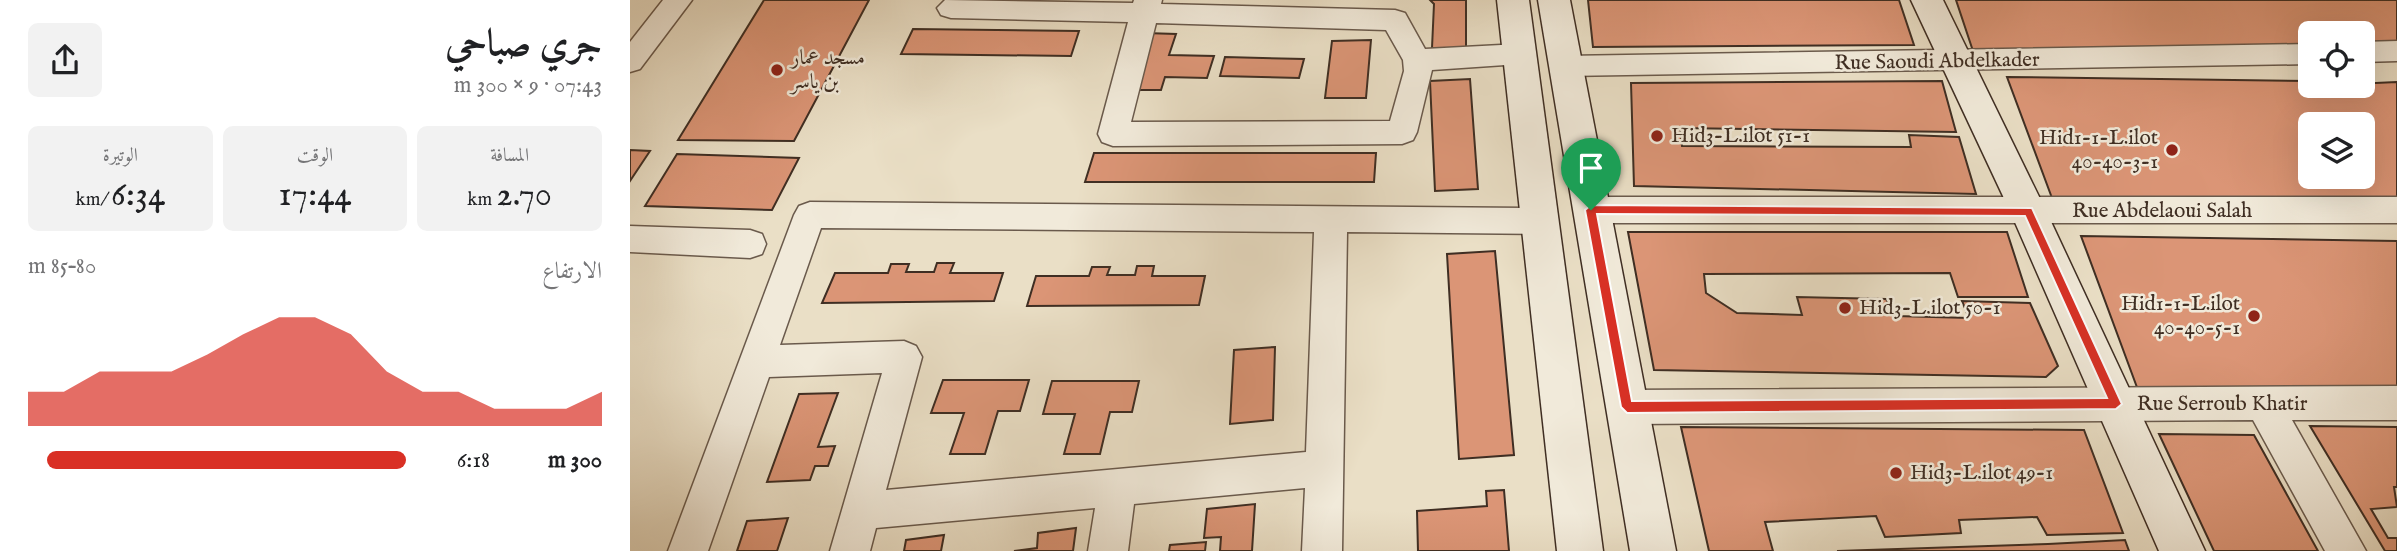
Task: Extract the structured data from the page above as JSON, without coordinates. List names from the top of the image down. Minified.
{"streets":{"street":["Rue Saoudi Abdelkader","Rue Abdelaoui Salah","Rue Serroub Khatir"]},"places":["مسجد عمار بن ياسر","Hid3-L.ilot 51-1","Hid1-1-L.ilot 40-40-3-1","Hid3-L.ilot 50-1","Hid1-1-L.ilot 40-40-5-1","Hid3-L.ilot 49-1"],"page":{"heading":["جري صباحي","07:43 · 9 × 300 m"],"stats":[["المسافة","2.70 km"],["الوقت","17:44"],["الوتيرة","6:34 /km"]],"chart":["الارتفاع","80–85 m"],"list":[{"name":"300 m","note":"6:18"}]}}
